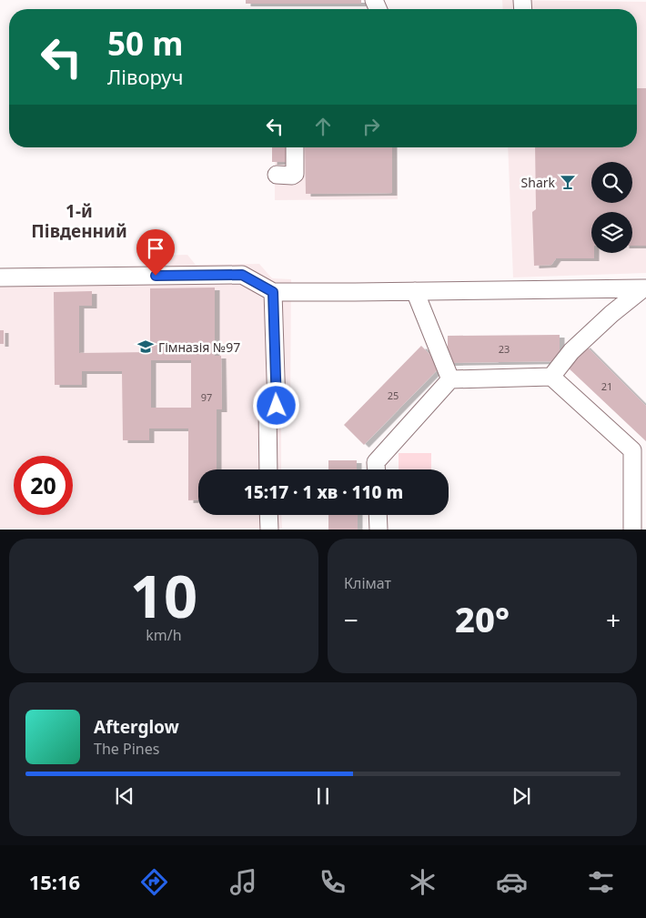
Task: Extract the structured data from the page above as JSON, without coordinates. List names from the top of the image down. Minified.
{"districts":["1-й Південний"],"places":{"bar":["Shark"],"school or university":["Гімназія №97"]},"house_numbers":["23","21","25","97"],"page":{"turn":["50 m","Ліворуч"],"limit":"20","trip":"15:17 · 1 хв · 110 m","tile":[["10","km/h"],"Клімат"],"heat":["−","20°","+"],"song":["Afterglow","The Pines"],"tabs":"15:16"}}
